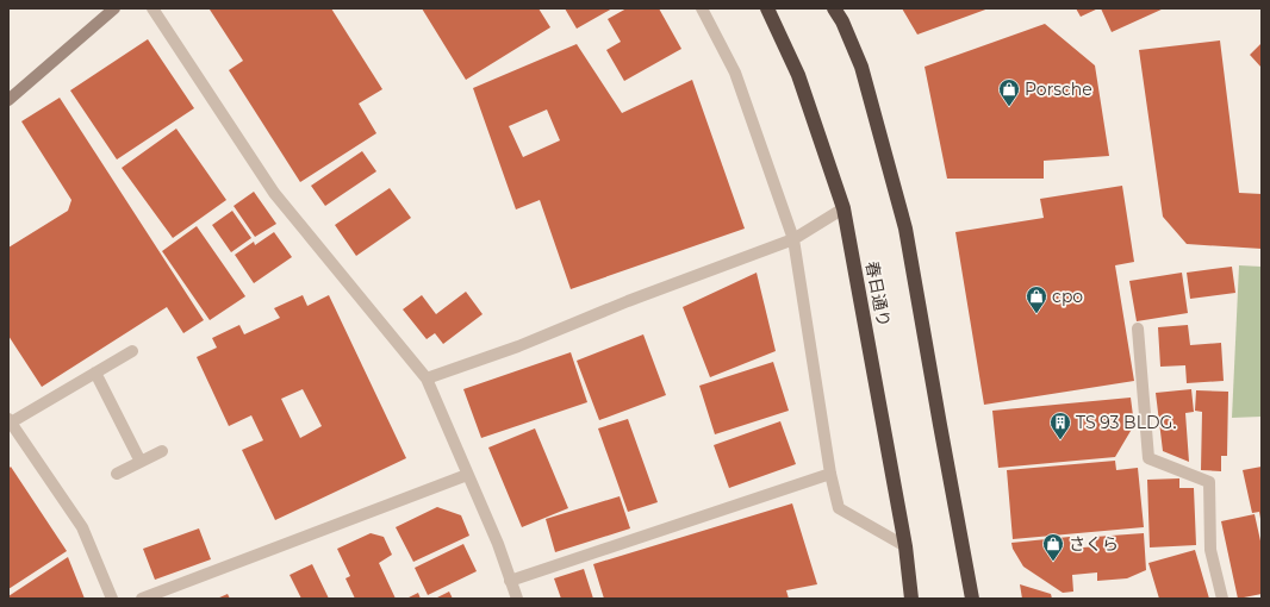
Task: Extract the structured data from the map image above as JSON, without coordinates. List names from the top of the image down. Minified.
{"streets":{"highway":["春日通り"]},"places":{"shop":["Porsche","cpo","さくら"],"building":["TS 93 BLDG."]}}
